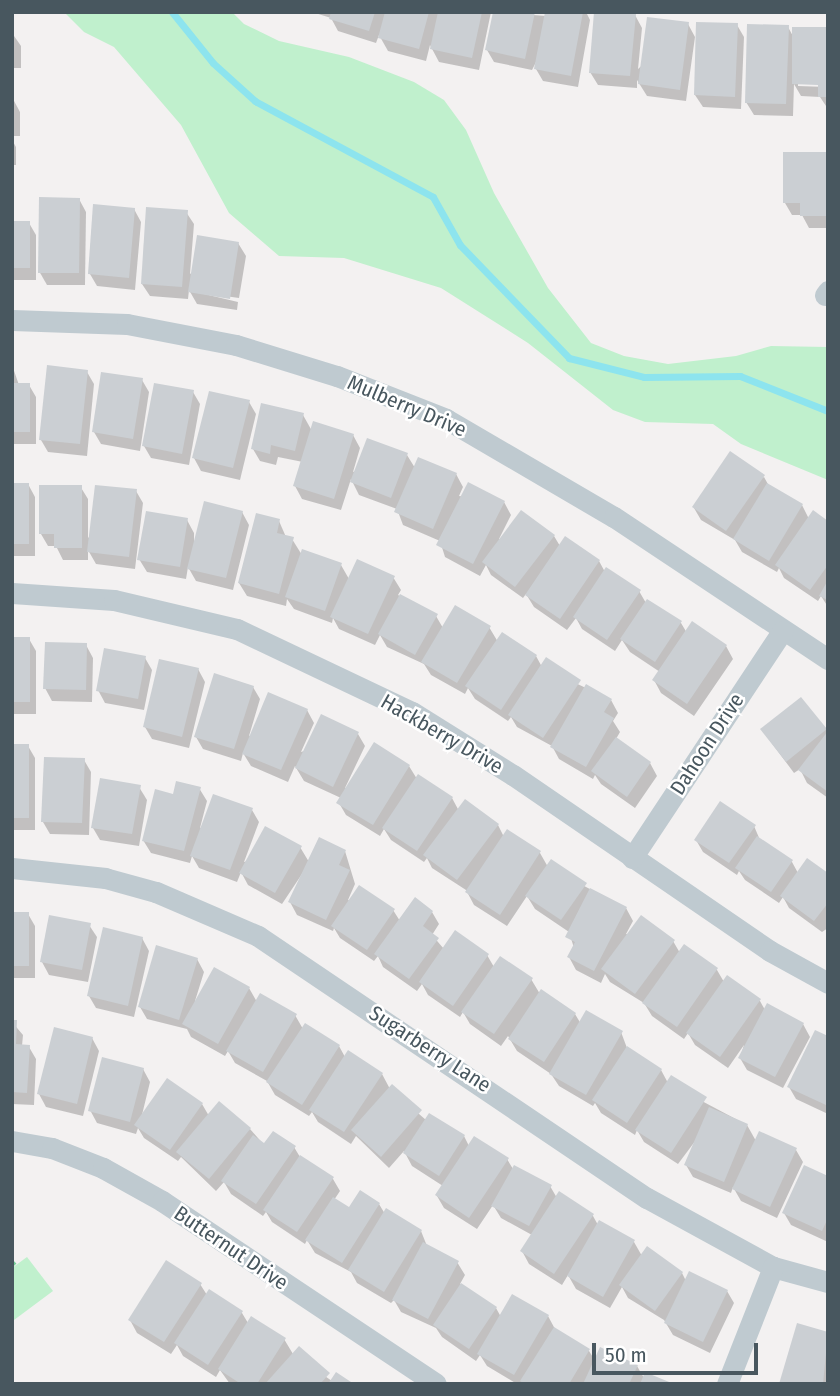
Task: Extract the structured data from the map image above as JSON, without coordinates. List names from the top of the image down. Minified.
{"streets":{"street":["Mulberry Drive","Hackberry Drive","Dahoon Drive","Sugarberry Lane","Butternut Drive"]},"crossings":[["Mulberry Drive","Dahoon Drive"],["Hackberry Drive","Dahoon Drive"]],"scale_bar":"50 m"}
